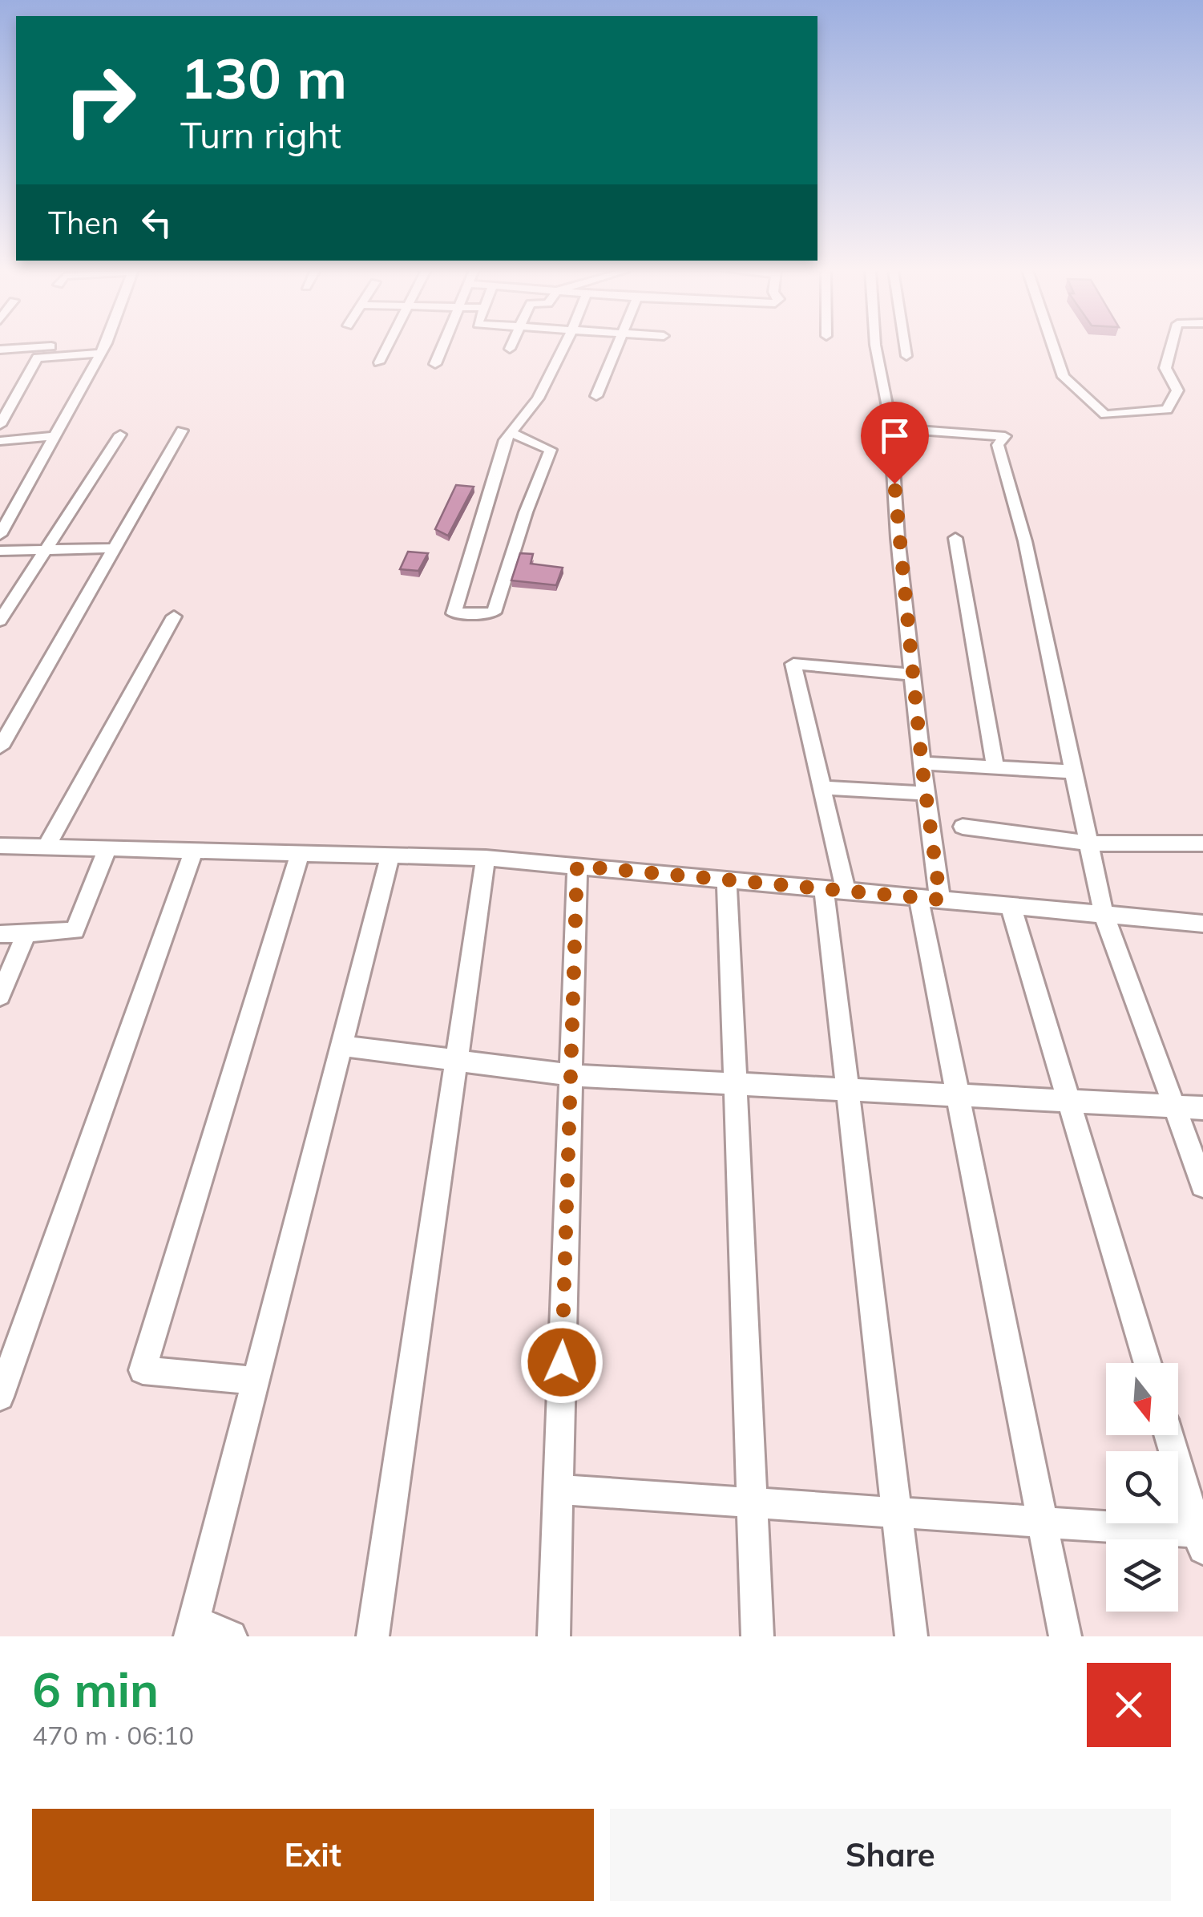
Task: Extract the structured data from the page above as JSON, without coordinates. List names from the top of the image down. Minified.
{"north":"bottom","page":{"turn":["130 m","Turn right"],"then":"Then","heading":["6 min","470 m · 06:10"],"buttons":["Exit","Share"]}}
